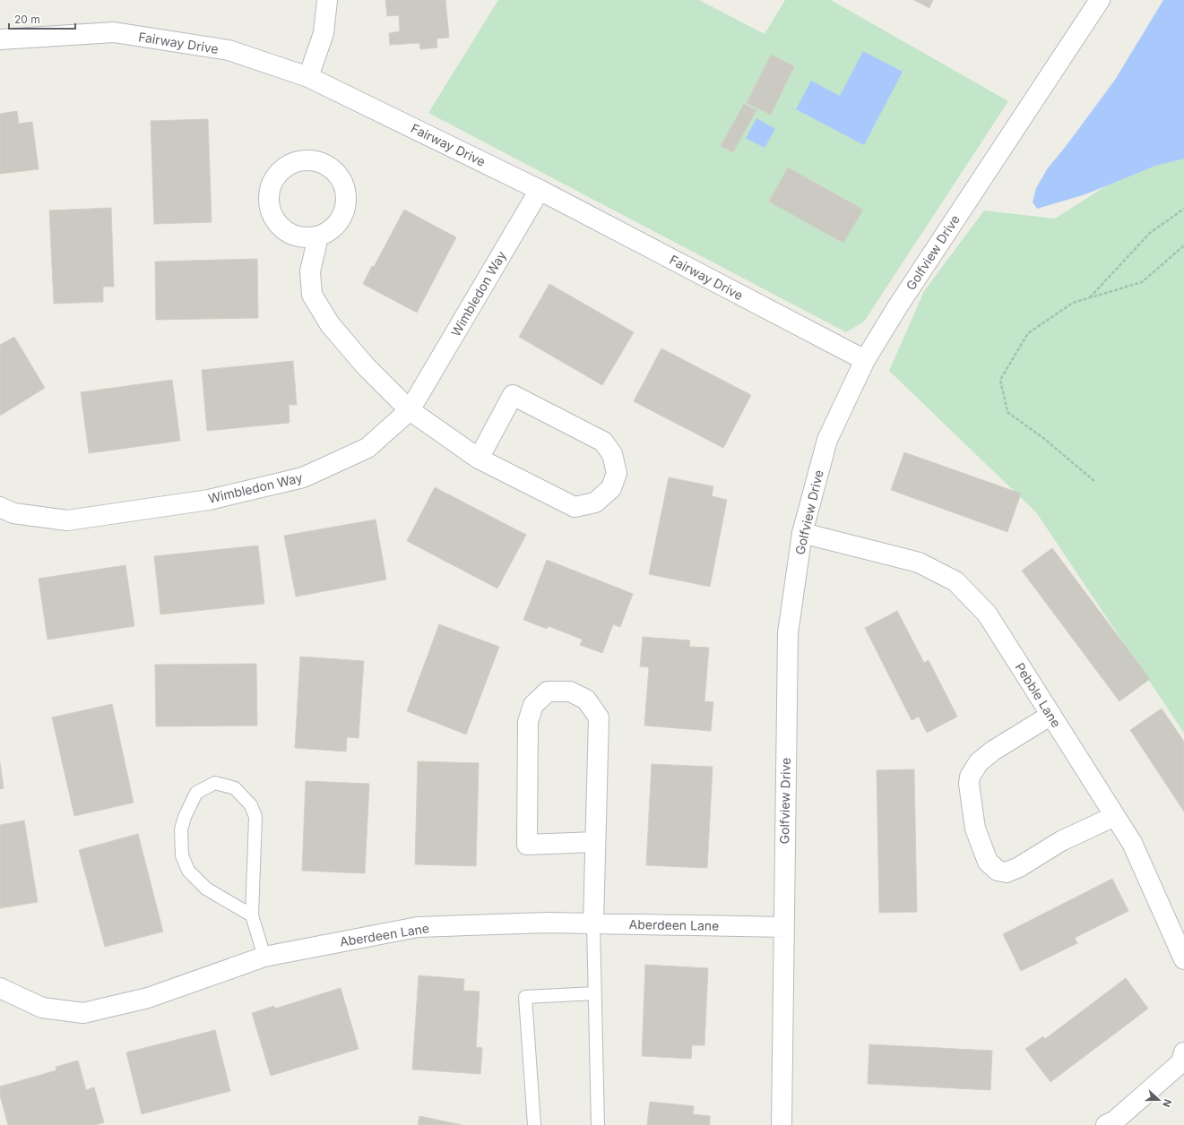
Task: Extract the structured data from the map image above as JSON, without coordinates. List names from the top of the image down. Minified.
{"streets":{"street":["Fairway Drive","Golfview Drive","Wimbledon Way","Pebble Lane","Aberdeen Lane"]},"crossings":[["Fairway Drive","Golfview Drive"],["Fairway Drive","Wimbledon Way"],["Golfview Drive","Pebble Lane"],["Golfview Drive","Aberdeen Lane"]],"scale_bar":"20 m","north":"right"}
